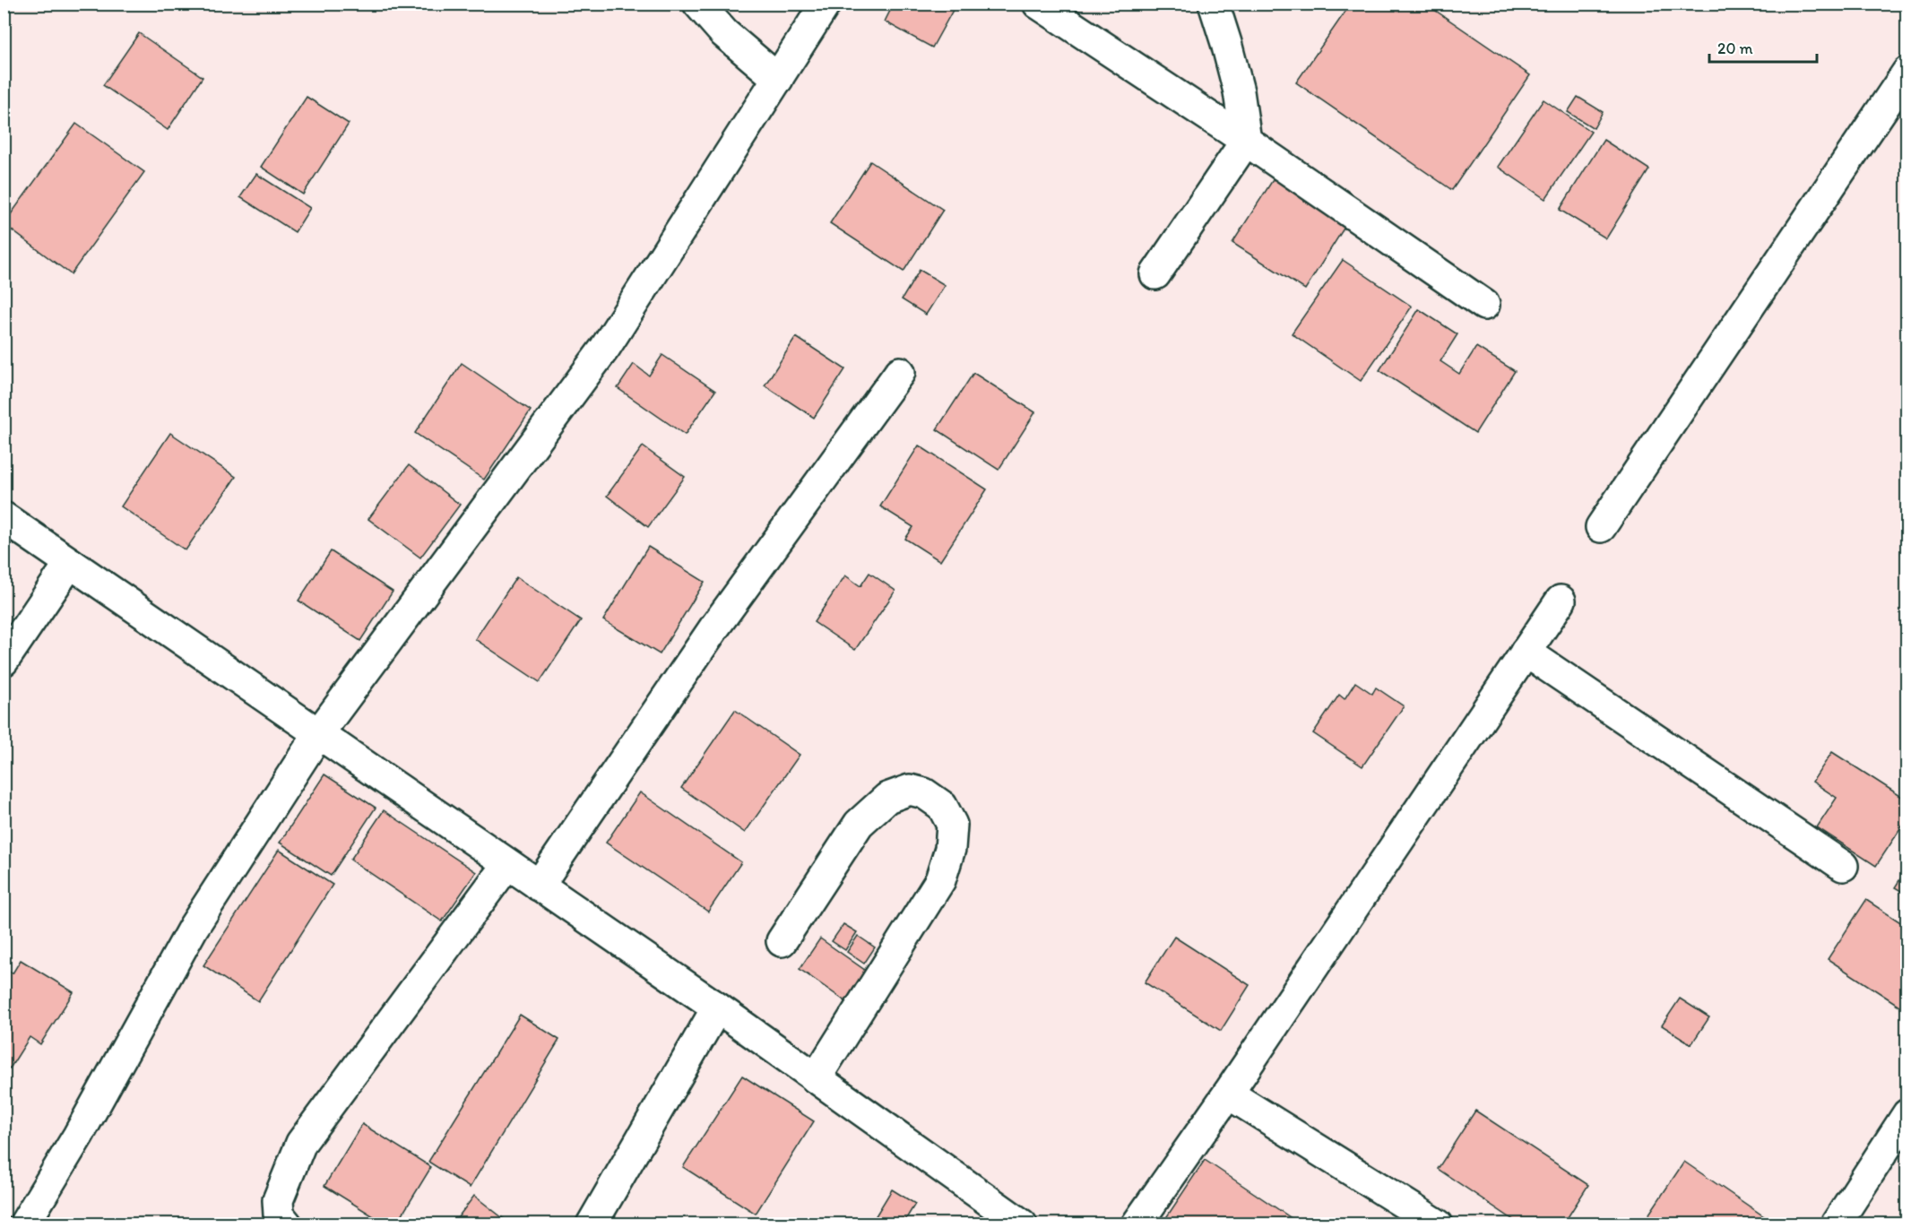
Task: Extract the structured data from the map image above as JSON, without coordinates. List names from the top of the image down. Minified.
{"scale_bar":"20 m"}
